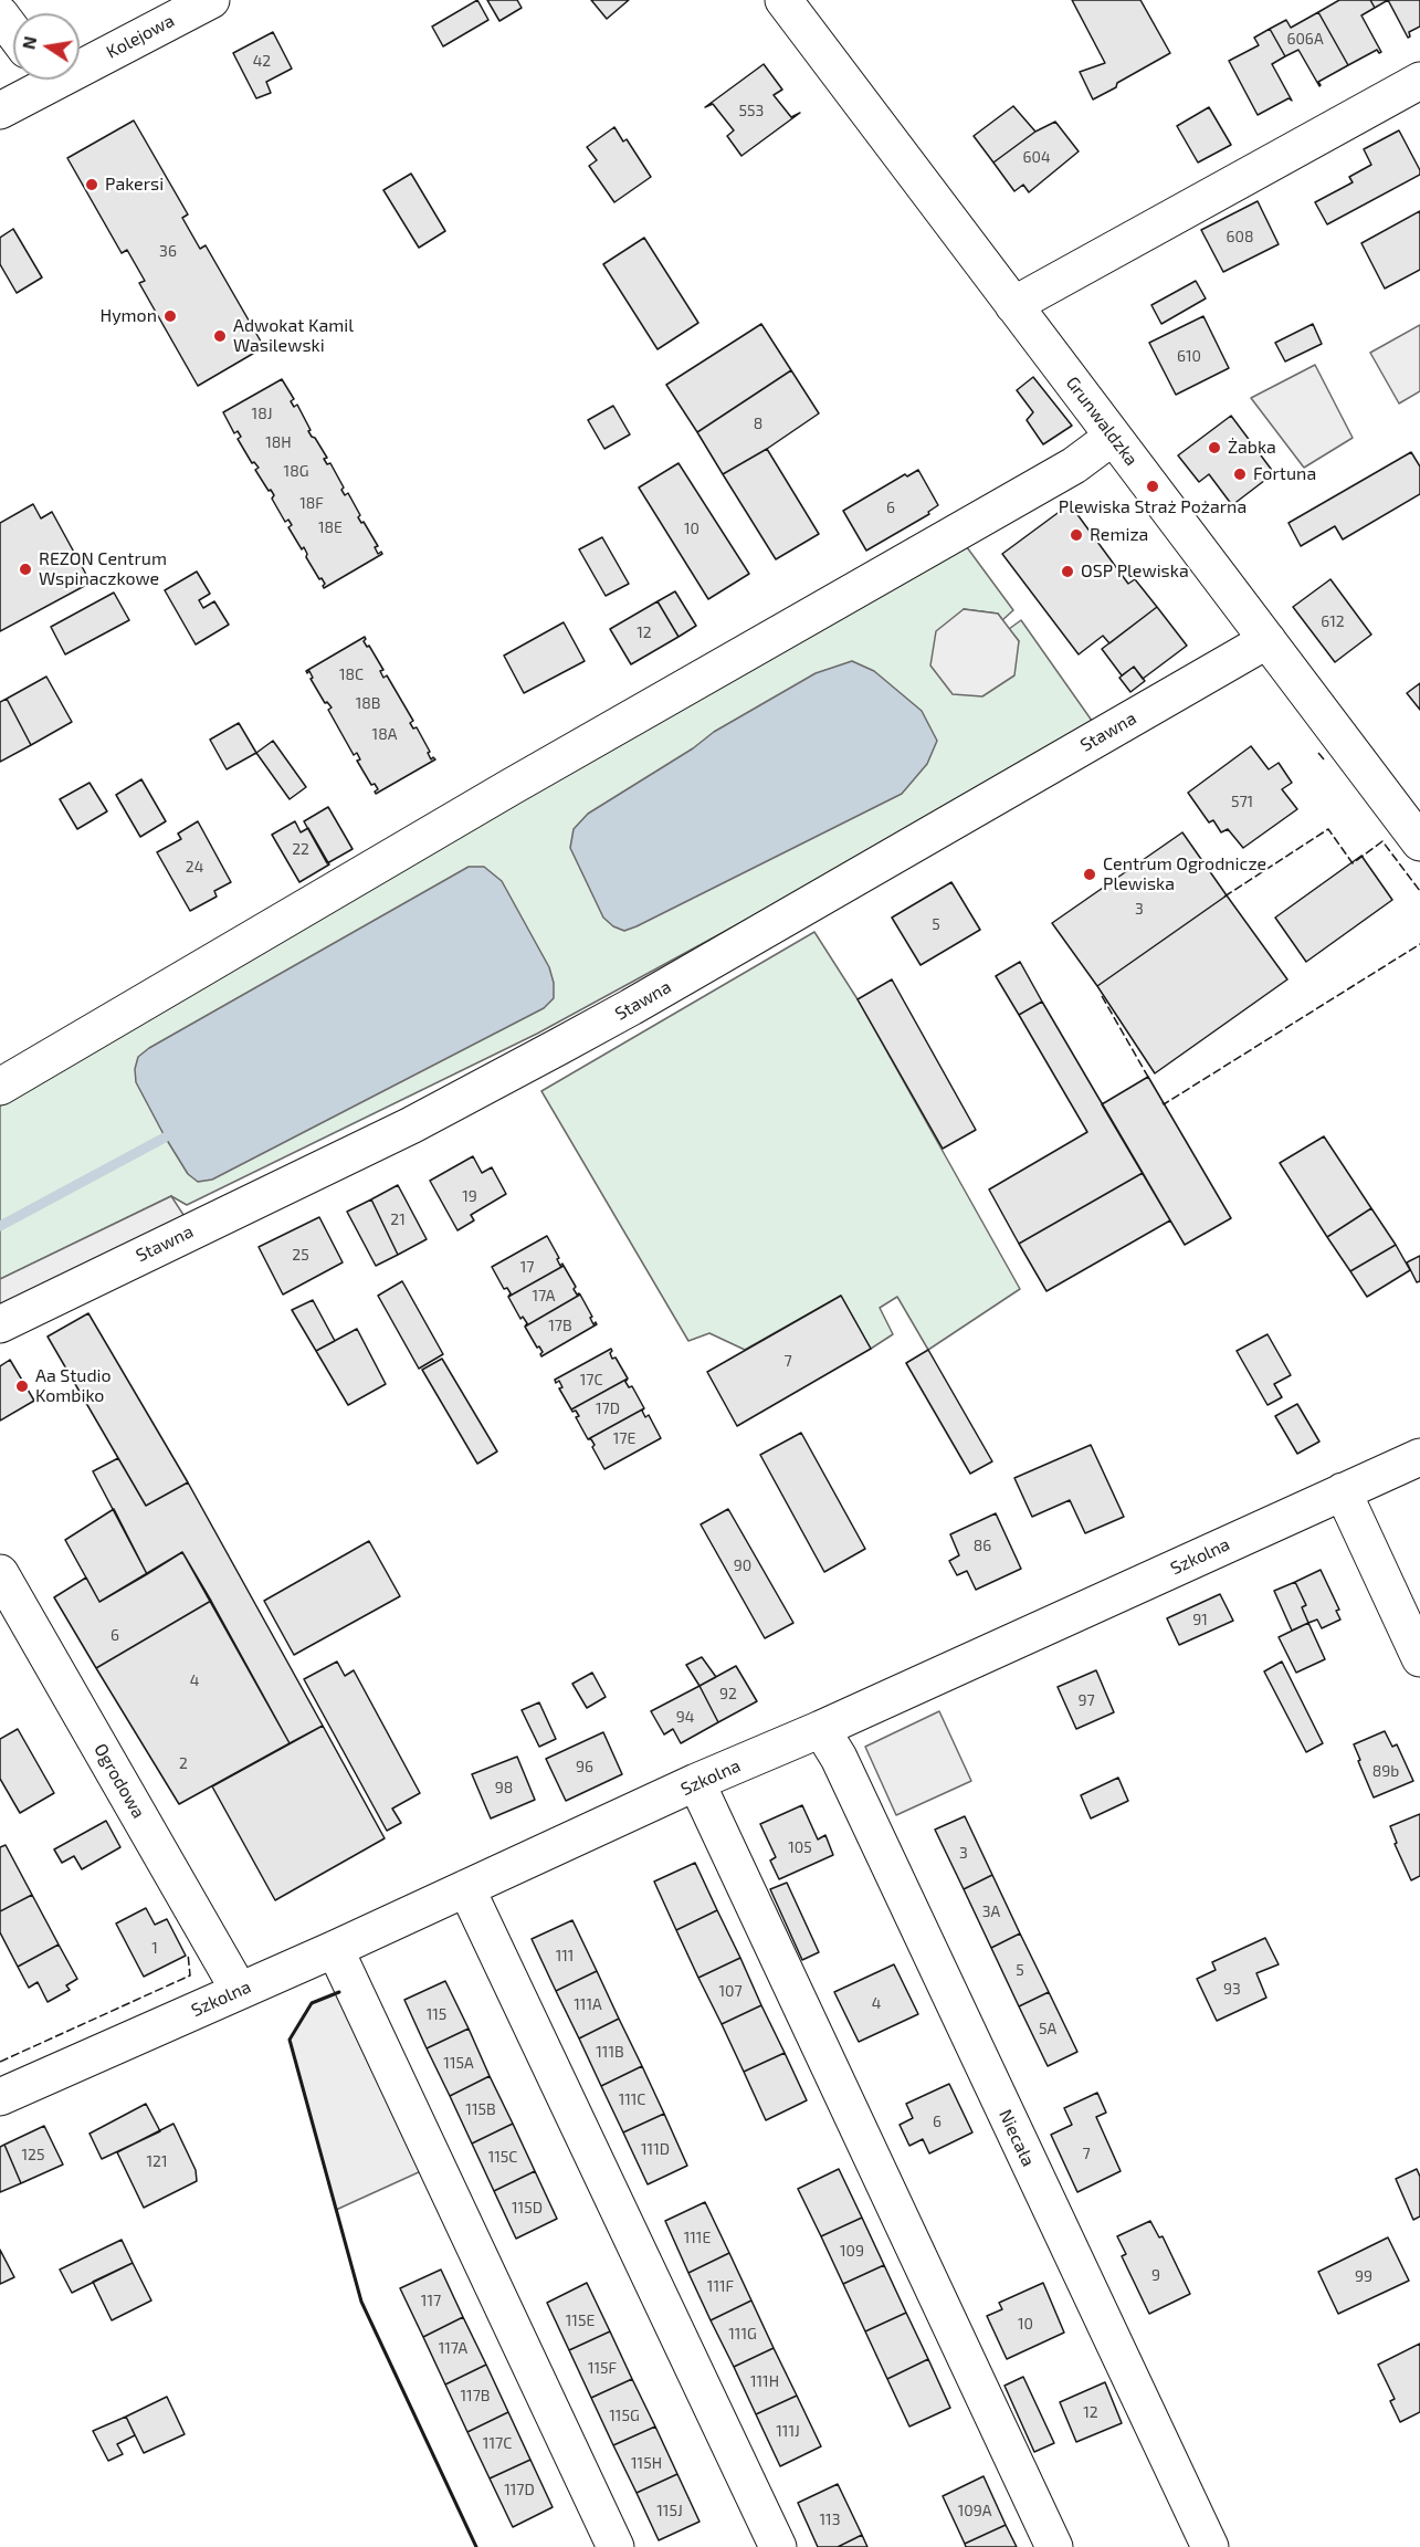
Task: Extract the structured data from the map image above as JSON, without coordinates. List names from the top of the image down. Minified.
{"streets":{"street":["Kolejowa","Grunwaldzka","Stawna","Szkolna","Ogrodowa","Niecała"]},"crossings":[["Grunwaldzka","Stawna"],["Szkolna","Ogrodowa"],["Szkolna","Niecała"]],"places":["Pakersi","Hymon","Adwokat Kamil Wasilewski","Żabka","Fortuna","Plewiska Straż Pożarna","Remiza","REZON Centrum Wspinaczkowe","OSP Plewiska","Centrum Ogrodnicze Plewiska","Aa Studio Kombiko"],"house_numbers":["606A","42","553","604","608","36","610","18J","8","18H","18G","18F","6","18E","10","612","12","18C","18B","18A","571","22","24","3","5","19","21","25","17","17A","17B","7","17C","17D","17E","86","90","91","6","4","92","97","94","2","96","89b","98","105","3","3A","1","111","5","93","107","4","111A","115","5A","111B","115A","111C","115B","6","111D","7","125","115C","121","115D","111E","109","9","99","111F","117","115E","10","111G","117A","115F","111H","117B","12","115G","111J","117C","115H","117D","115J","109A","113"],"north":"left"}
